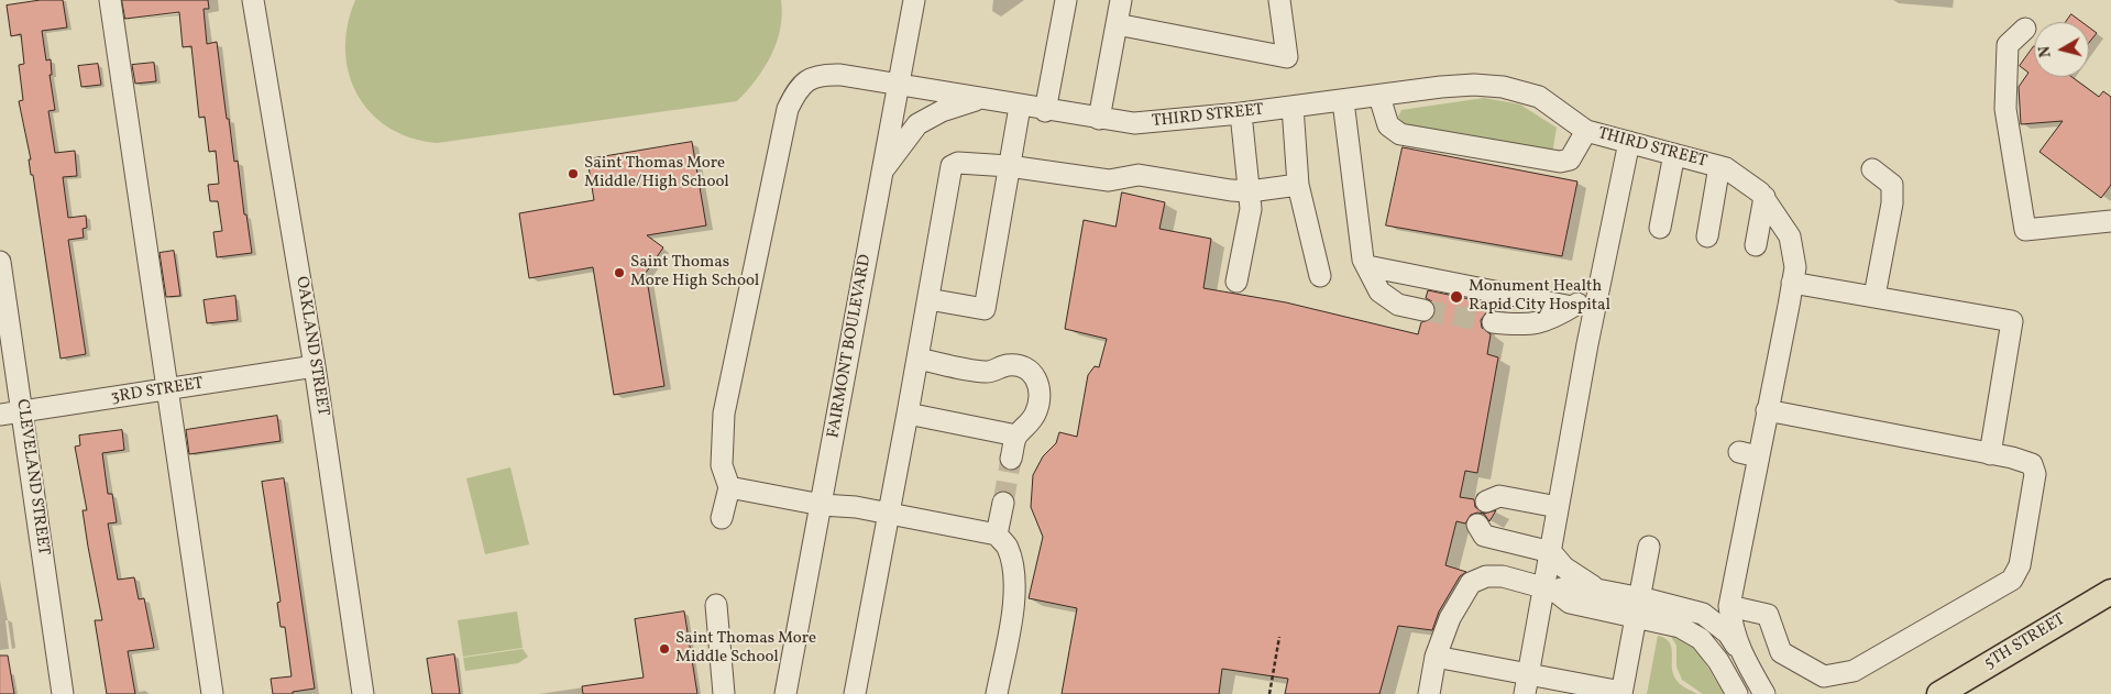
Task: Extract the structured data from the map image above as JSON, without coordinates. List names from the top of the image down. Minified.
{"streets":{"main road":["5TH STREET"],"street":["THIRD STREET","OAKLAND STREET","FAIRMONT BOULEVARD","3RD STREET","CLEVELAND STREET"]},"crossings":[["THIRD STREET","FAIRMONT BOULEVARD"],["OAKLAND STREET","3RD STREET"],["3RD STREET","CLEVELAND STREET"]],"places":["Saint Thomas More Middle/High School","Saint Thomas More High School","Monument Health Rapid City Hospital","Saint Thomas More Middle School"],"north":"left"}
